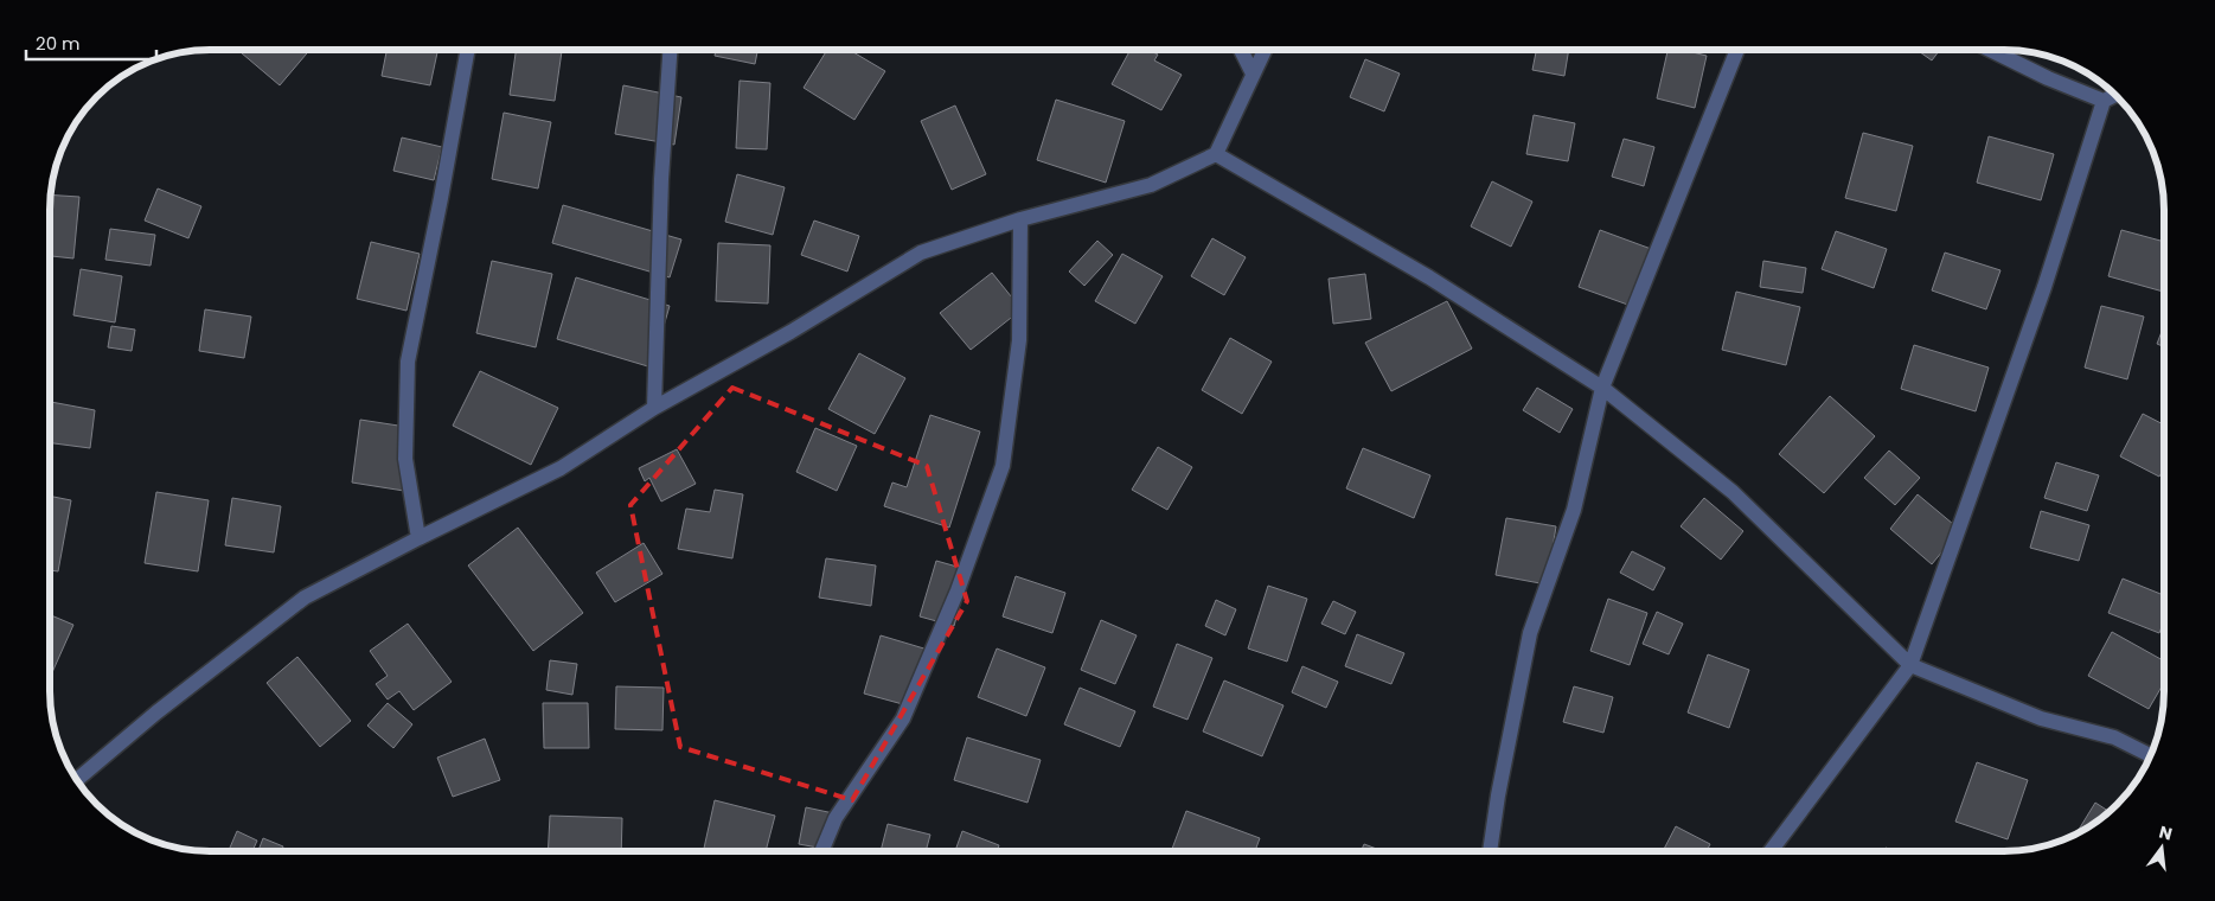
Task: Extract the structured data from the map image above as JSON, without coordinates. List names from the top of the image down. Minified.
{"scale_bar":"20 m","north":"top"}
